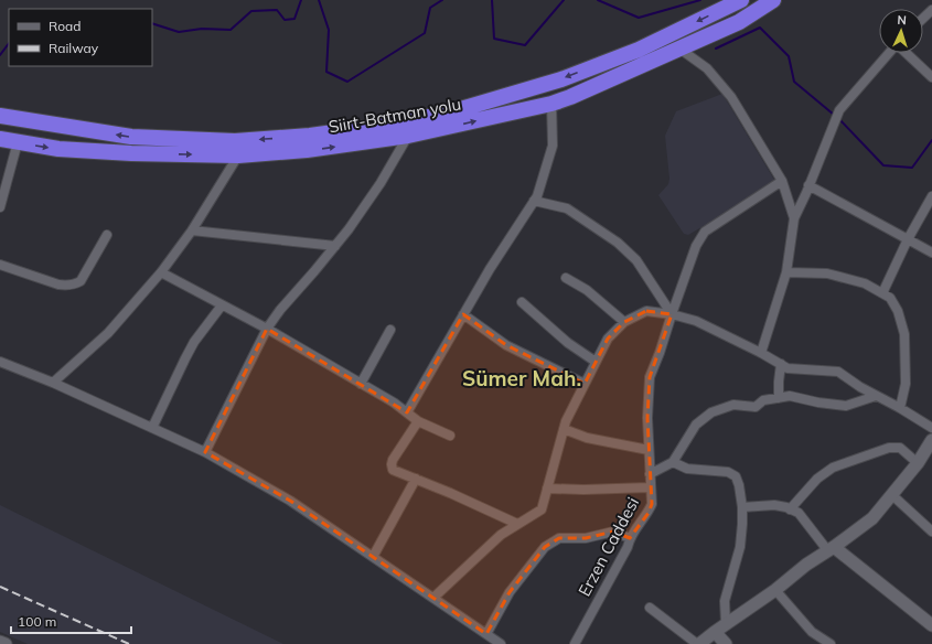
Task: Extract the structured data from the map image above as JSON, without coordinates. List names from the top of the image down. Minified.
{"streets":{"highway":["Siirt-Batman yolu"],"street":["Erzen Caddesi"]},"districts":["Sümer Mah."],"legend":["Road","Railway"],"scale_bar":"100 m","north":"top"}
